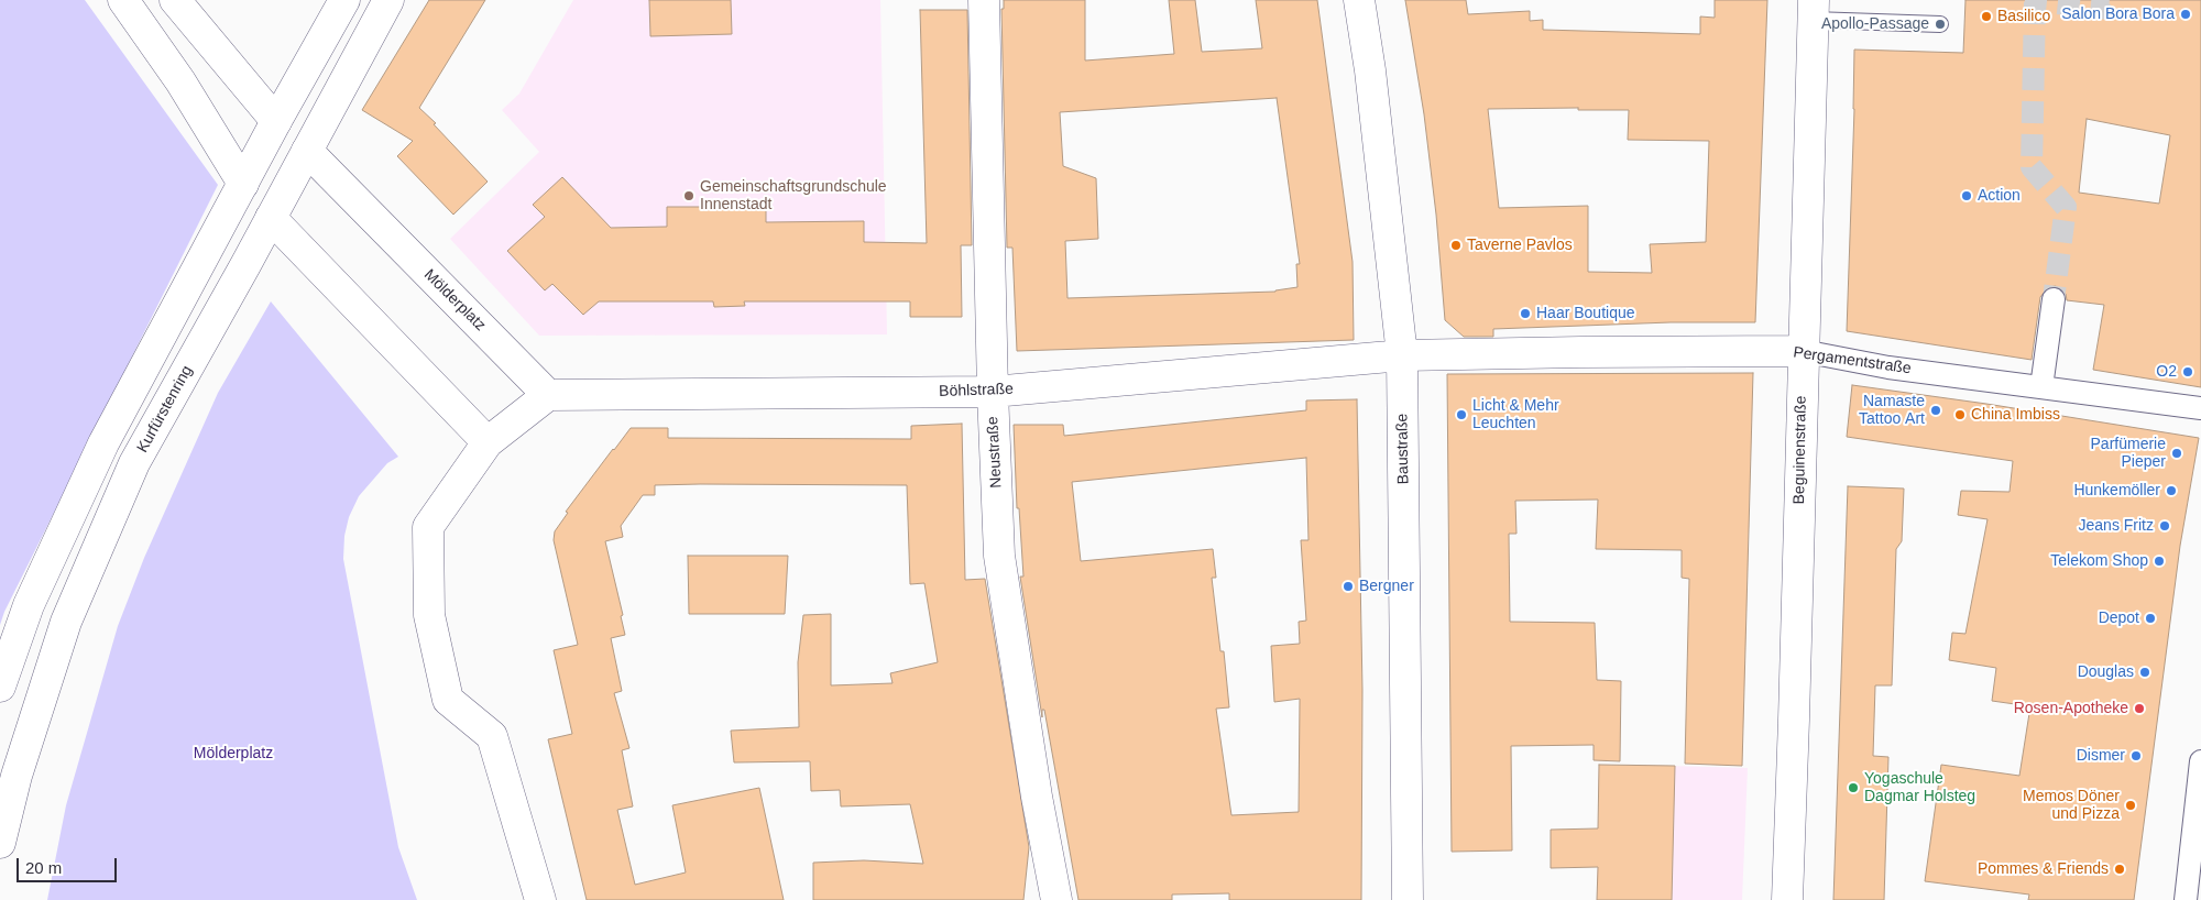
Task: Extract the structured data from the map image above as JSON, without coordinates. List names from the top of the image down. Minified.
{"streets":{"street":["Mölderplatz","Pergamentstraße","Böhlstraße","Kurfürstenring","Baustraße","Beguinenstraße","Neustraße"]},"crossings":[["Mölderplatz","Böhlstraße"],["Mölderplatz","Kurfürstenring"],["Pergamentstraße","Böhlstraße"],["Pergamentstraße","Baustraße"],["Pergamentstraße","Beguinenstraße"],["Böhlstraße","Baustraße"],["Böhlstraße","Neustraße"]],"parks":["Mölderplatz"],"places":["Salon Bora Bora","Basilico","Apollo-Passage","Gemeinschaftsgrundschule Innenstadt","Action","Taverne Pavlos","Haar Boutique","O2","Namaste Tattoo Art","Licht & Mehr Leuchten","China Imbiss","Parfümerie Pieper","Hunkemöller","Jeans Fritz","Telekom Shop","Bergner","Depot","Douglas","Rosen-Apotheke","Dismer","Yogaschule Dagmar Holsteg","Memos Döner und Pizza","Pommes & Friends"],"scale_bar":"20 m"}
